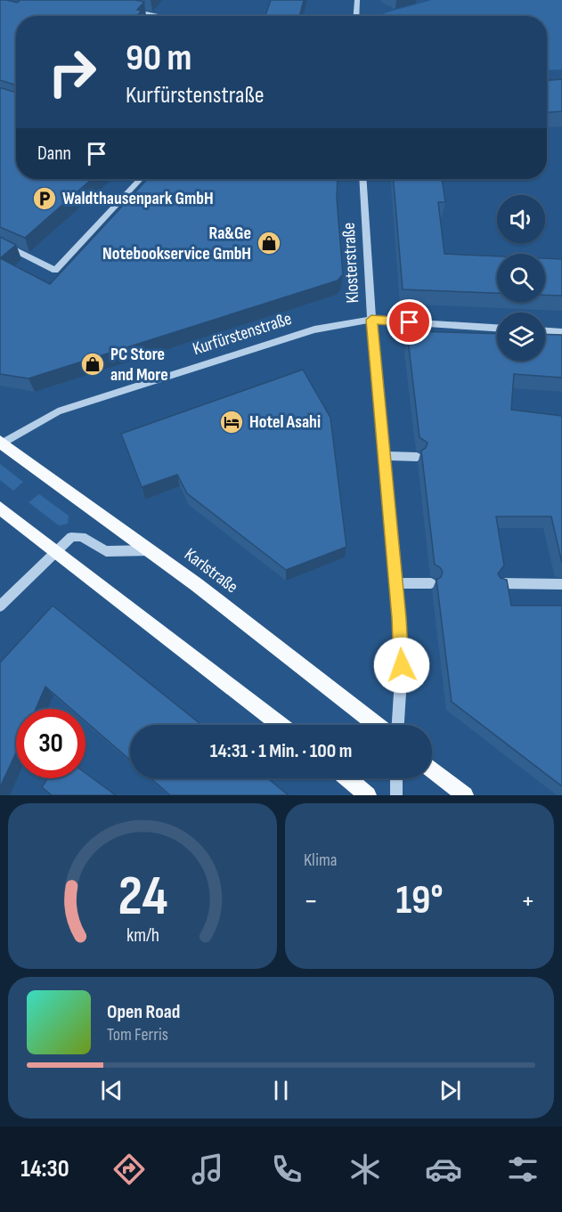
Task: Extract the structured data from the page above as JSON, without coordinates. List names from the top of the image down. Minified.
{"streets":{"main road":["Karlstraße"],"street":["Klosterstraße","Kurfürstenstraße"]},"crossings":[["Klosterstraße","Kurfürstenstraße"],["Kurfürstenstraße","Karlstraße"]],"places":{"parking":["Waldthausenpark GmbH"],"shop":["Ra&Ge Notebookservice GmbH","PC Store and More"],"hotel":["Hotel Asahi"]},"page":{"turn":["90 m","Kurfürstenstraße"],"then":"Dann","limit":"30","trip":"14:31 · 1 Min. · 100 m","tile":"Klima","heat":["−","19°","+"],"song":["Open Road","Tom Ferris"],"tabs":"14:30","gauge":["24","km/h"]}}
